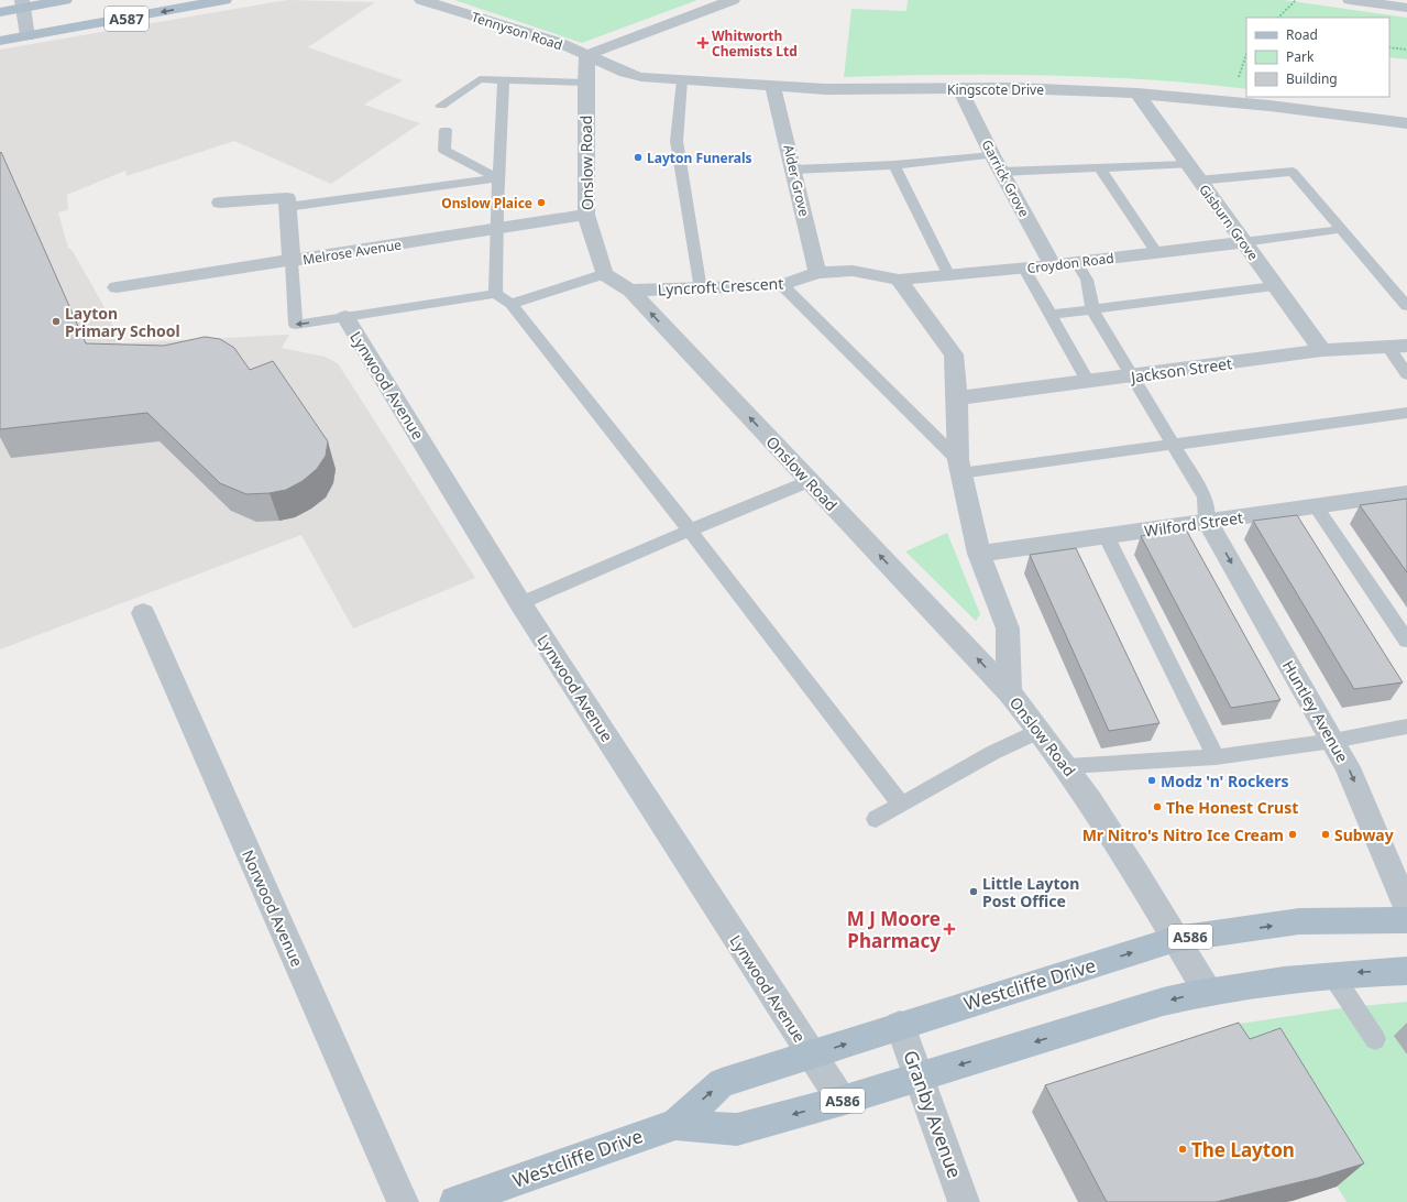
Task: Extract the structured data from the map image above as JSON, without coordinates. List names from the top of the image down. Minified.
{"streets":{"main road":["A587","A586","Westcliffe Drive"],"street":["Tennyson Road","Kingscote Drive","Onslow Road","Garrick Grove","Alder Grove","Gisburn Grove","Melrose Avenue","Croydon Road","Lyncroft Crescent","Jackson Street","Lynwood Avenue","Wilford Street","Huntley Avenue","Norwood Avenue","Granby Avenue"]},"crossings":[["Tennyson Road","Kingscote Drive"],["Tennyson Road","Onslow Road"],["Kingscote Drive","Onslow Road"],["Kingscote Drive","Garrick Grove"],["Kingscote Drive","Alder Grove"],["Kingscote Drive","Gisburn Grove"],["Onslow Road","Melrose Avenue"],["Onslow Road","Lyncroft Crescent"],["Onslow Road","Westcliffe Drive"],["Garrick Grove","Croydon Road"],["Alder Grove","Lyncroft Crescent"],["Gisburn Grove","Croydon Road"],["Gisburn Grove","Jackson Street"],["Croydon Road","Lyncroft Crescent"],["Lynwood Avenue","Westcliffe Drive"],["Wilford Street","Huntley Avenue"],["Westcliffe Drive","Granby Avenue"]],"one_way":["Onslow Road","Huntley Avenue"],"places":{"health":["Whitworth Chemists Ltd","M J Moore Pharmacy"],"other":["Layton Funerals","Onslow Plaice","Layton Primary School","Modz 'n' Rockers","The Honest Crust","Mr Nitro's Nitro Ice Cream","Subway","Little Layton Post Office","The Layton"]},"legend":["Road","Park","Building"]}
